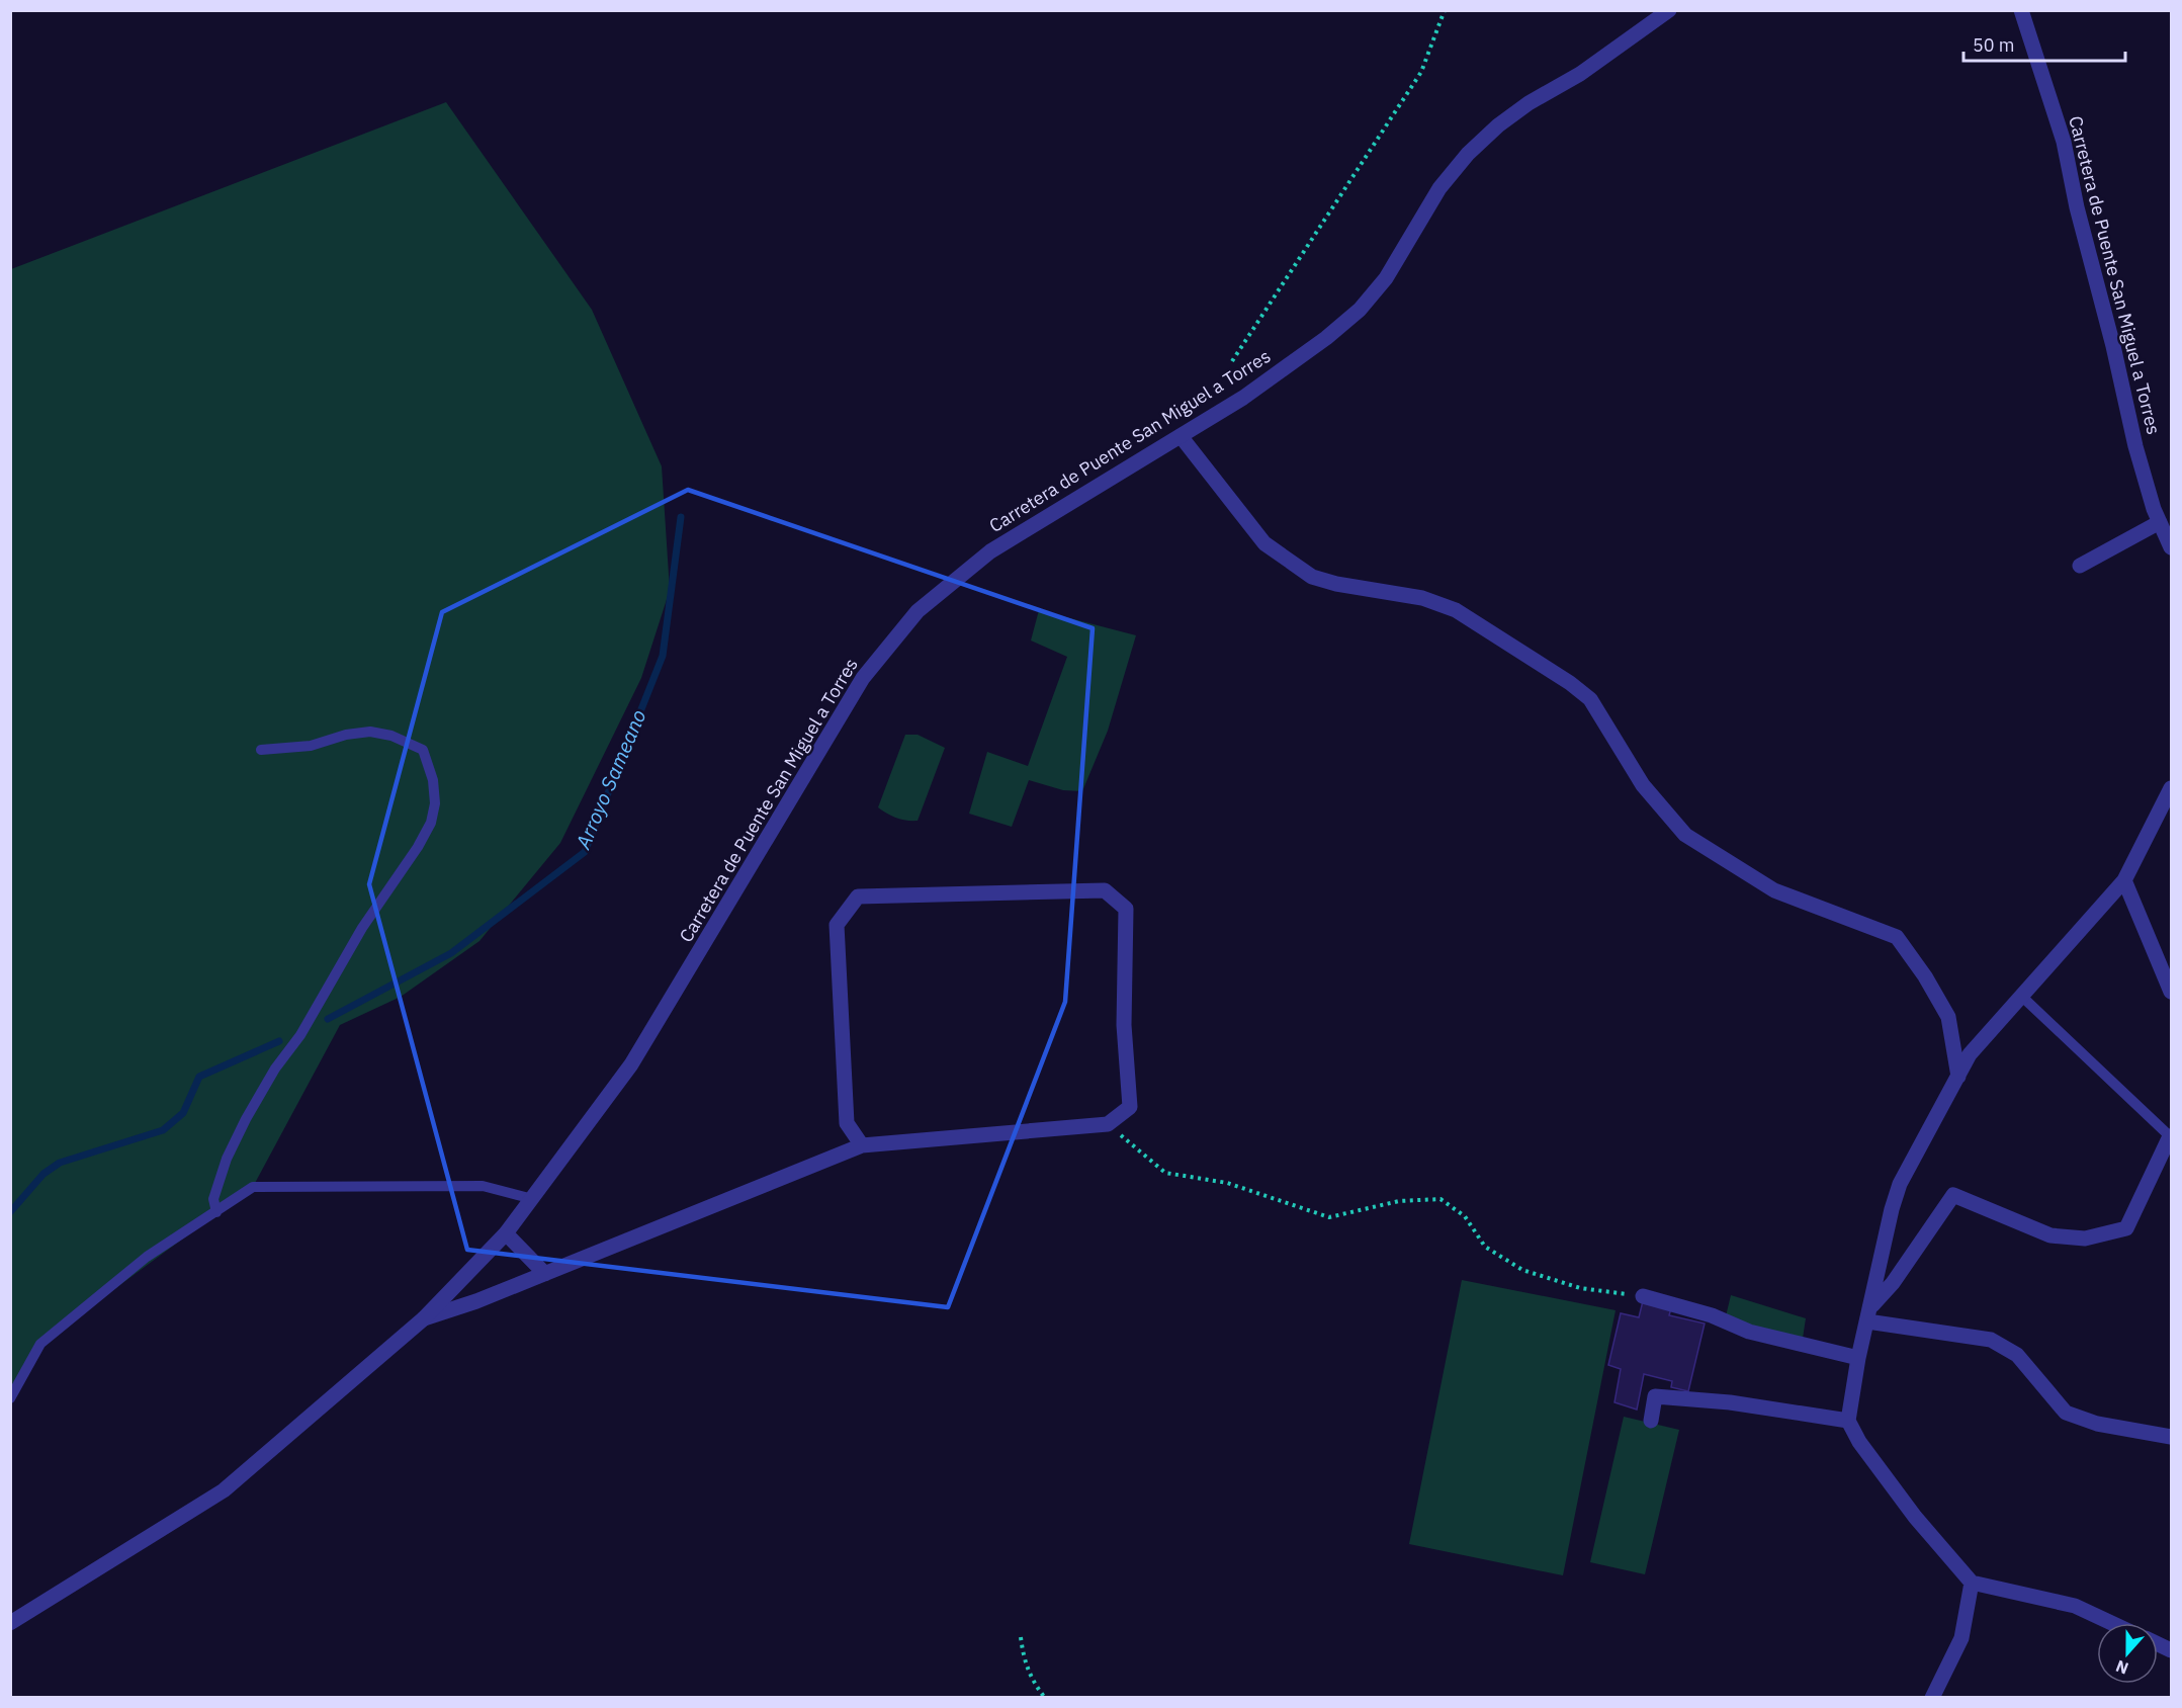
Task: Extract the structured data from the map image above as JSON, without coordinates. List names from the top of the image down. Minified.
{"streets":{"street":["Carretera de Puente San Miguel a Torres"]},"water":["Arroyo Sameano"],"scale_bar":"50 m","north":"bottom"}
